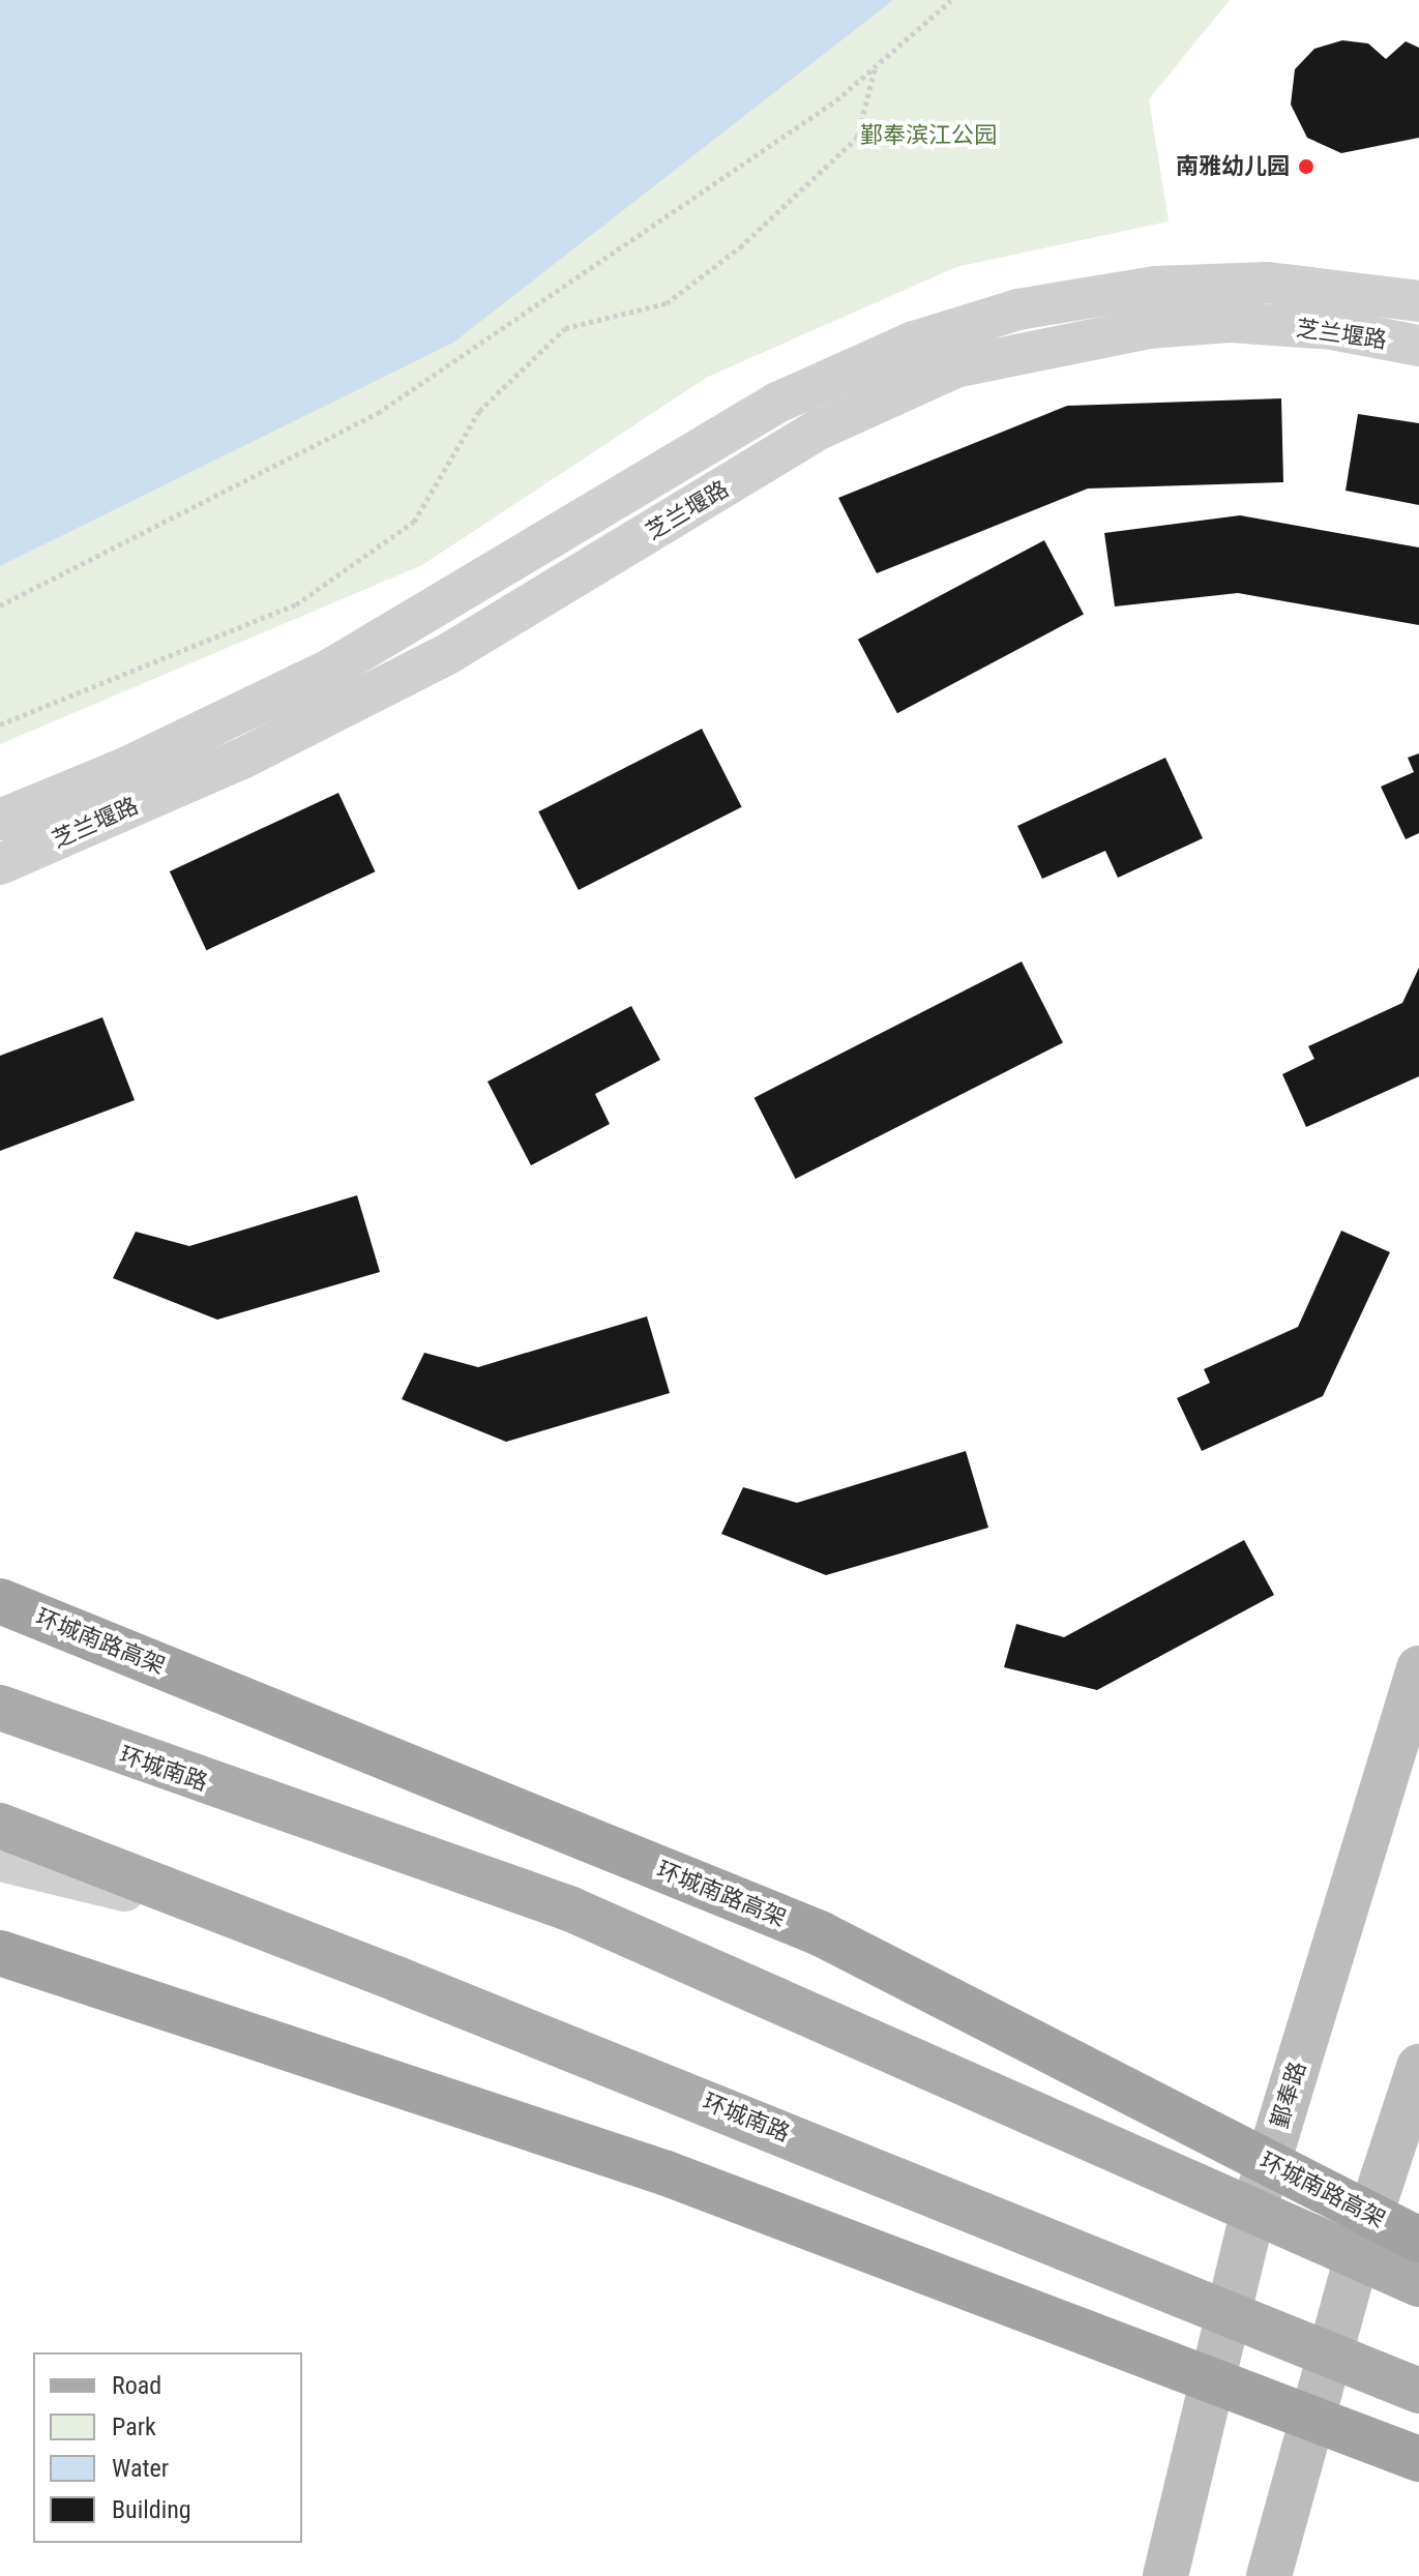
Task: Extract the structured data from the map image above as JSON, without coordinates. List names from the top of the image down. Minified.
{"streets":{"highway":["环城南路高架"],"main road":["环城南路","鄞奉路"],"street":["芝兰堰路"]},"crossings":[["环城南路","鄞奉路"]],"parks":["鄞奉滨江公园"],"places":["南雅幼儿园"],"legend":["Road","Park","Water","Building"]}
